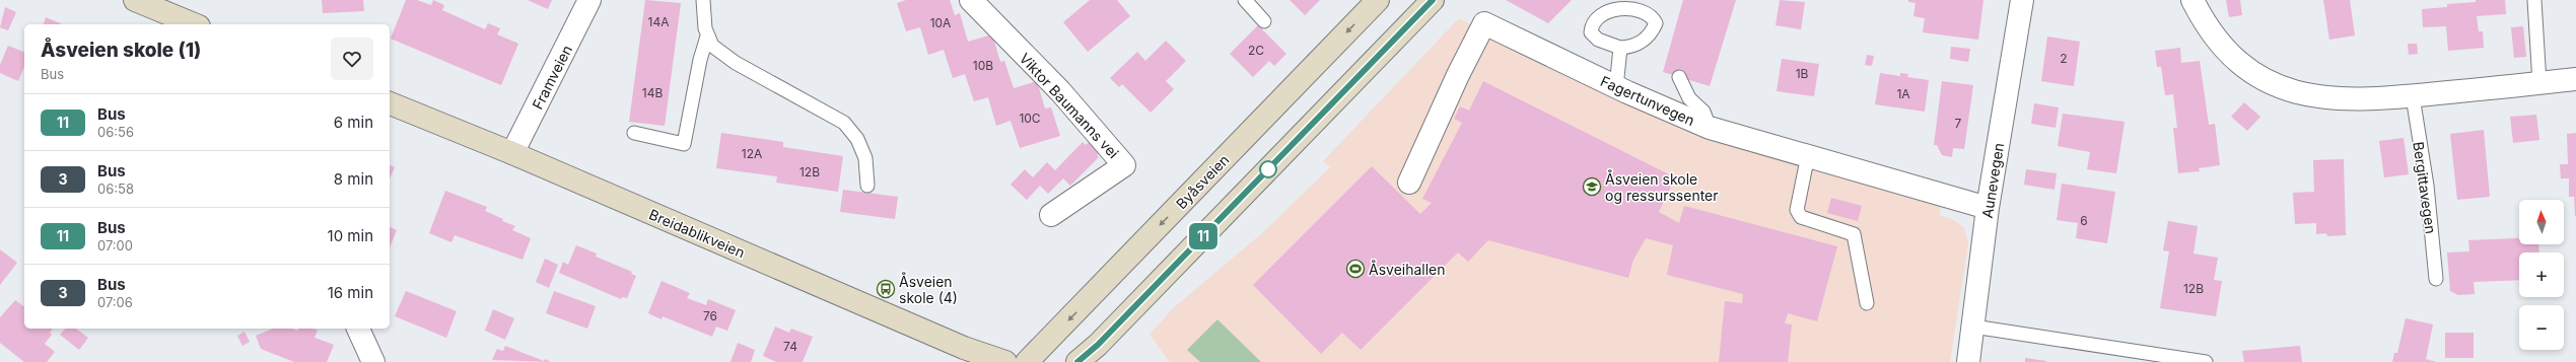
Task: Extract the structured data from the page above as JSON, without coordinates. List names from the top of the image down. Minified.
{"streets":{"main road":["Byåsveien","Breidablikveien"],"street":["Framveien","Fagertunvegen","Viktor Baumanns vei","Aunevegen"],"lane":["Bergittavegen"]},"crossings":[["Framveien","Breidablikveien"],["Fagertunvegen","Aunevegen"]],"places":{"school or university":["Åsveien skole og ressurssenter"],"sports":["Åsveihallen"],"bus stop":["Åsveien skole (4)"]},"lines":["bus line 11"],"house_numbers":["14A","10A","2C","2","10B","1B","14B","1A","10C","7","12A","12B","6","12B","76","74"],"north":"top","page":{"on_map":"11","heading":["Åsveien skole (1)","Bus"],"list":[{"mark":"11","name":"Bus","note":"06:56","value":"6 min"},{"mark":"3","name":"Bus","note":"06:58","value":"8 min"},{"mark":"11","name":"Bus","note":"07:00","value":"10 min"},{"mark":"3","name":"Bus","note":"07:06","value":"16 min"}],"map_buttons":["+","−"]}}
